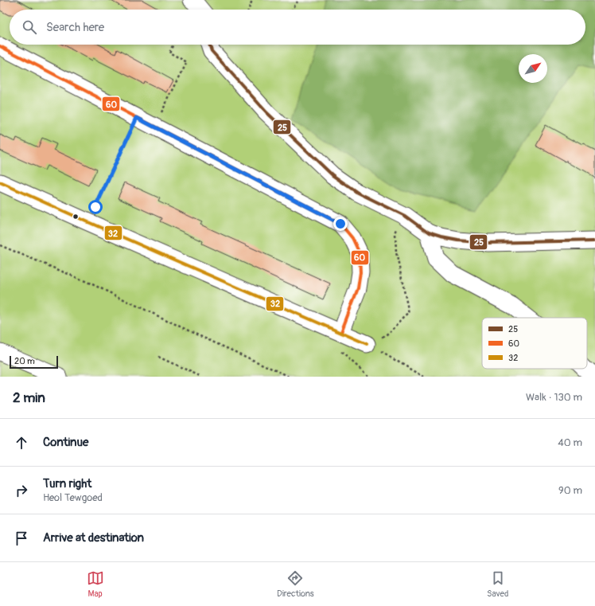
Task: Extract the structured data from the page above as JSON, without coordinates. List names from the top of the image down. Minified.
{"lines":["transit line 25","transit line 60","transit line 32"],"legend":["25","60","32"],"scale_bar":"20 m","north":"top right","page":{"search":"Search here","scale":"20 m","heading":["2 min","Walk · 130 m"],"list":[["Continue","40 m"],["Turn right","Heol Tewgoed","90 m"],"Arrive at destination"],"nav":["Map","Directions","Saved"]}}
